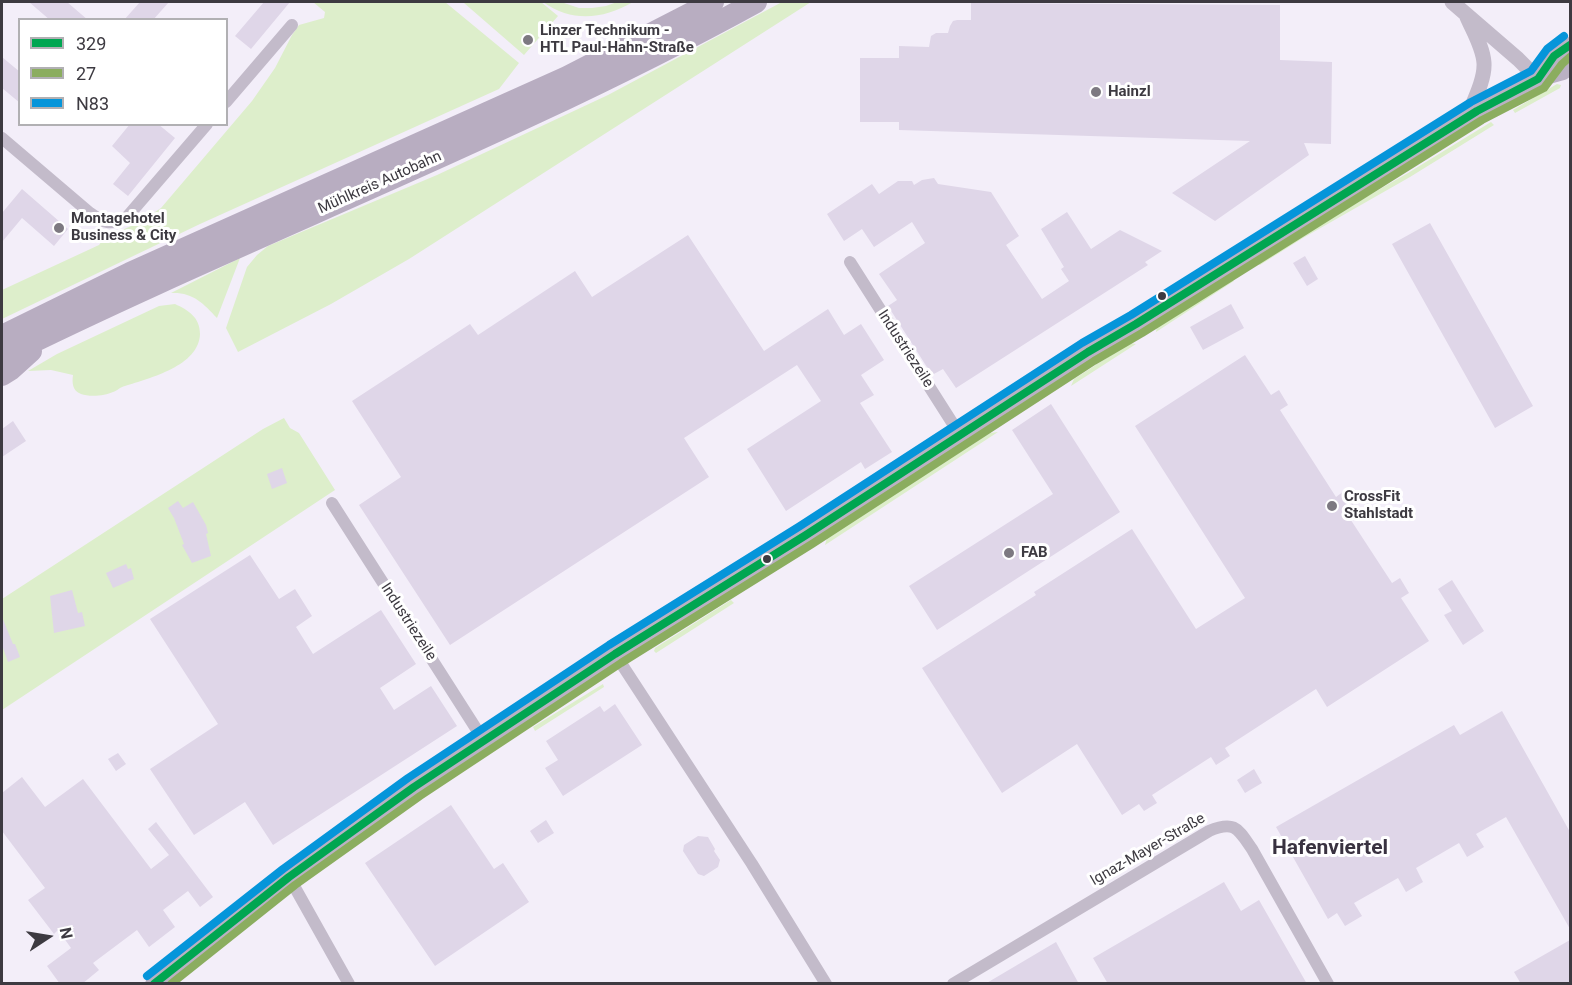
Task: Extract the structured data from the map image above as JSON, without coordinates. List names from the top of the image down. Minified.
{"streets":{"highway":["Mühlkreis Autobahn"],"street":["Industriezeile","Ignaz-Mayer-Straße"]},"districts":["Hafenviertel"],"places":["Linzer Technikum - HTL Paul-Hahn-Straße","Hainzl","Montagehotel Business & City","CrossFit Stahlstadt","FAB"],"lines":["transit line N83","transit line 329","transit line 27"],"legend":["329","27","N83"],"north":"right"}
